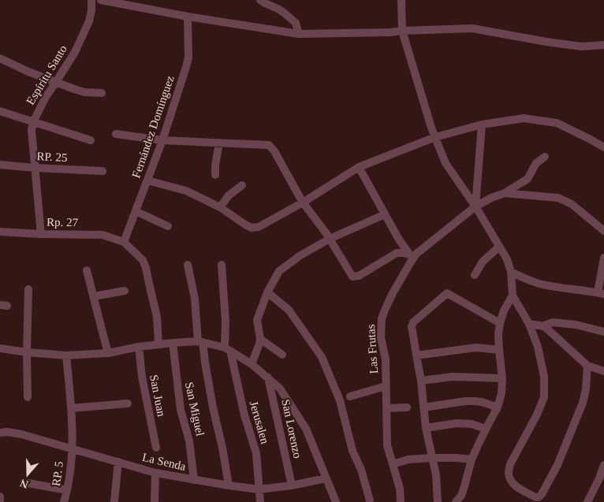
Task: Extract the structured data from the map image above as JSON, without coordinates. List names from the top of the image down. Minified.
{"streets":{"street":["Espíritu Santo","Fernández Domínguez","RP. 25","Rp. 27","Las Frutas","San Juan","San Miguel","Jerusalen","San Lorenzo","La Senda","RP. 5"]},"crossings":[["Espíritu Santo","RP. 25"],["Espíritu Santo","Rp. 27"],["Fernández Domínguez","Rp. 27"],["San Miguel","La Senda"],["Jerusalen","La Senda"],["San Lorenzo","La Senda"],["La Senda","RP. 5"]],"north":"bottom"}
